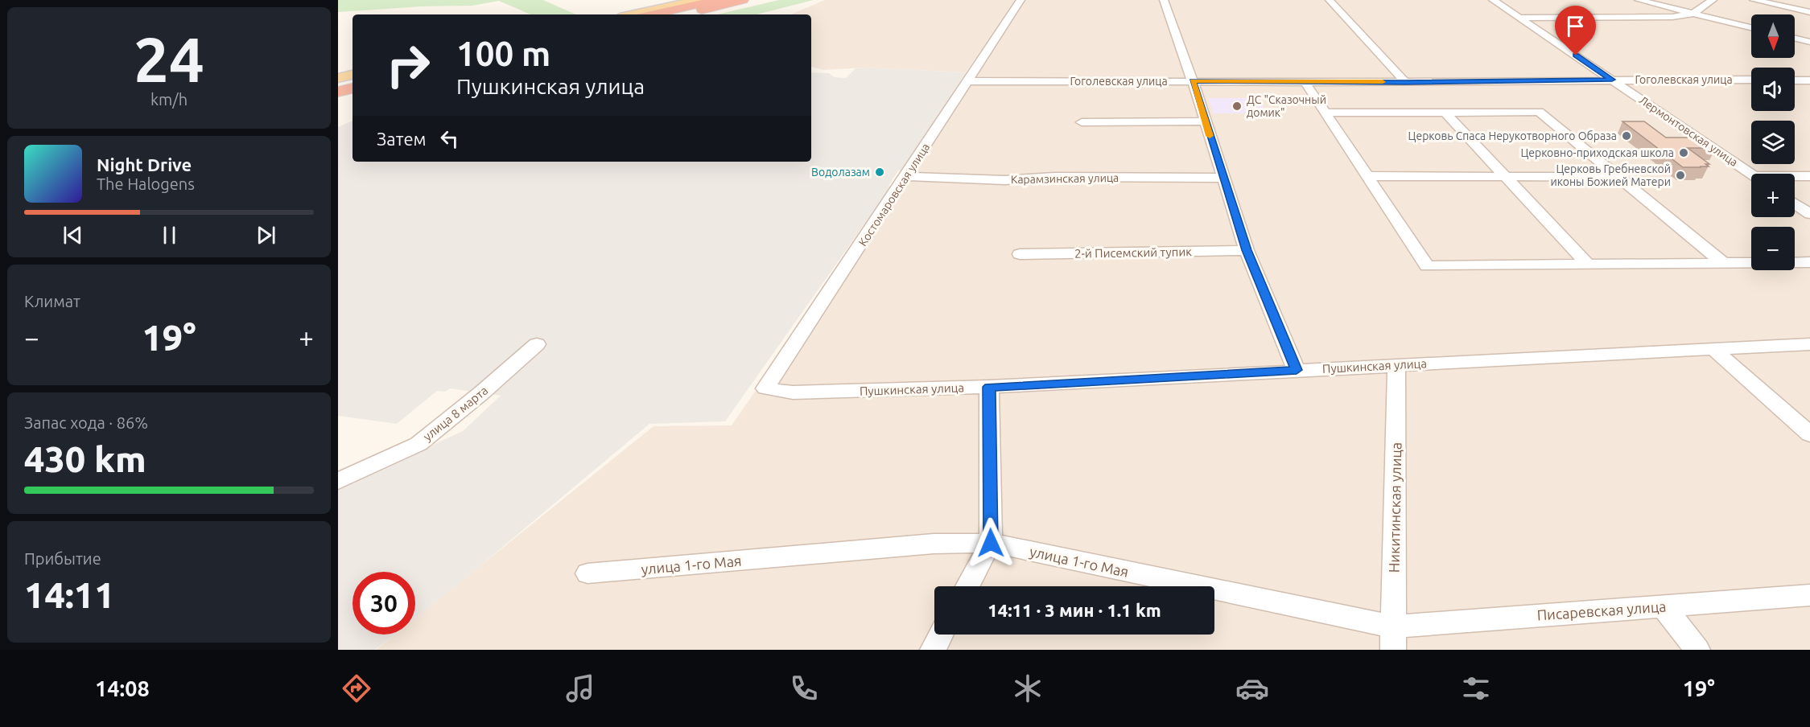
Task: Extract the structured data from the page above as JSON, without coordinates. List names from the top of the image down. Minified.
{"streets":{"street":["Гоголевская улица","Лермонтовская улица","Карамзинская улица","Костомаровская улица","2-й Писемский тупик","Пушкинская улица","улица 8 марта","Никитинская улица","улица 1-го Мая","Писаревская улица"]},"crossings":[["Гоголевская улица","Лермонтовская улица"],["Гоголевская улица","Костомаровская улица"],["Карамзинская улица","Костомаровская улица"],["Костомаровская улица","Пушкинская улица"],["Пушкинская улица","Никитинская улица"],["Никитинская улица","улица 1-го Мая"],["Никитинская улица","Писаревская улица"],["улица 1-го Мая","Писаревская улица"]],"places":["ДС \"Сказочный домик\"","Церковь Спаса Нерукотворного Образа","Церковно-приходская школа","Водолазам","Церковь Гребневской иконы Божией Матери"],"north":"bottom","page":{"tile":[["24","km/h"],"Климат",["Запас хода · 86%","430 km"],["Прибытие","14:11"]],"map_buttons":["+","−"],"turn":["100 m","Пушкинская улица"],"then":"Затем","song":["Night Drive","The Halogens"],"heat":["−","19°","+"],"limit":"30","trip":"14:11 · 3 мин · 1.1 km","tabs":["14:08","19°"]}}
